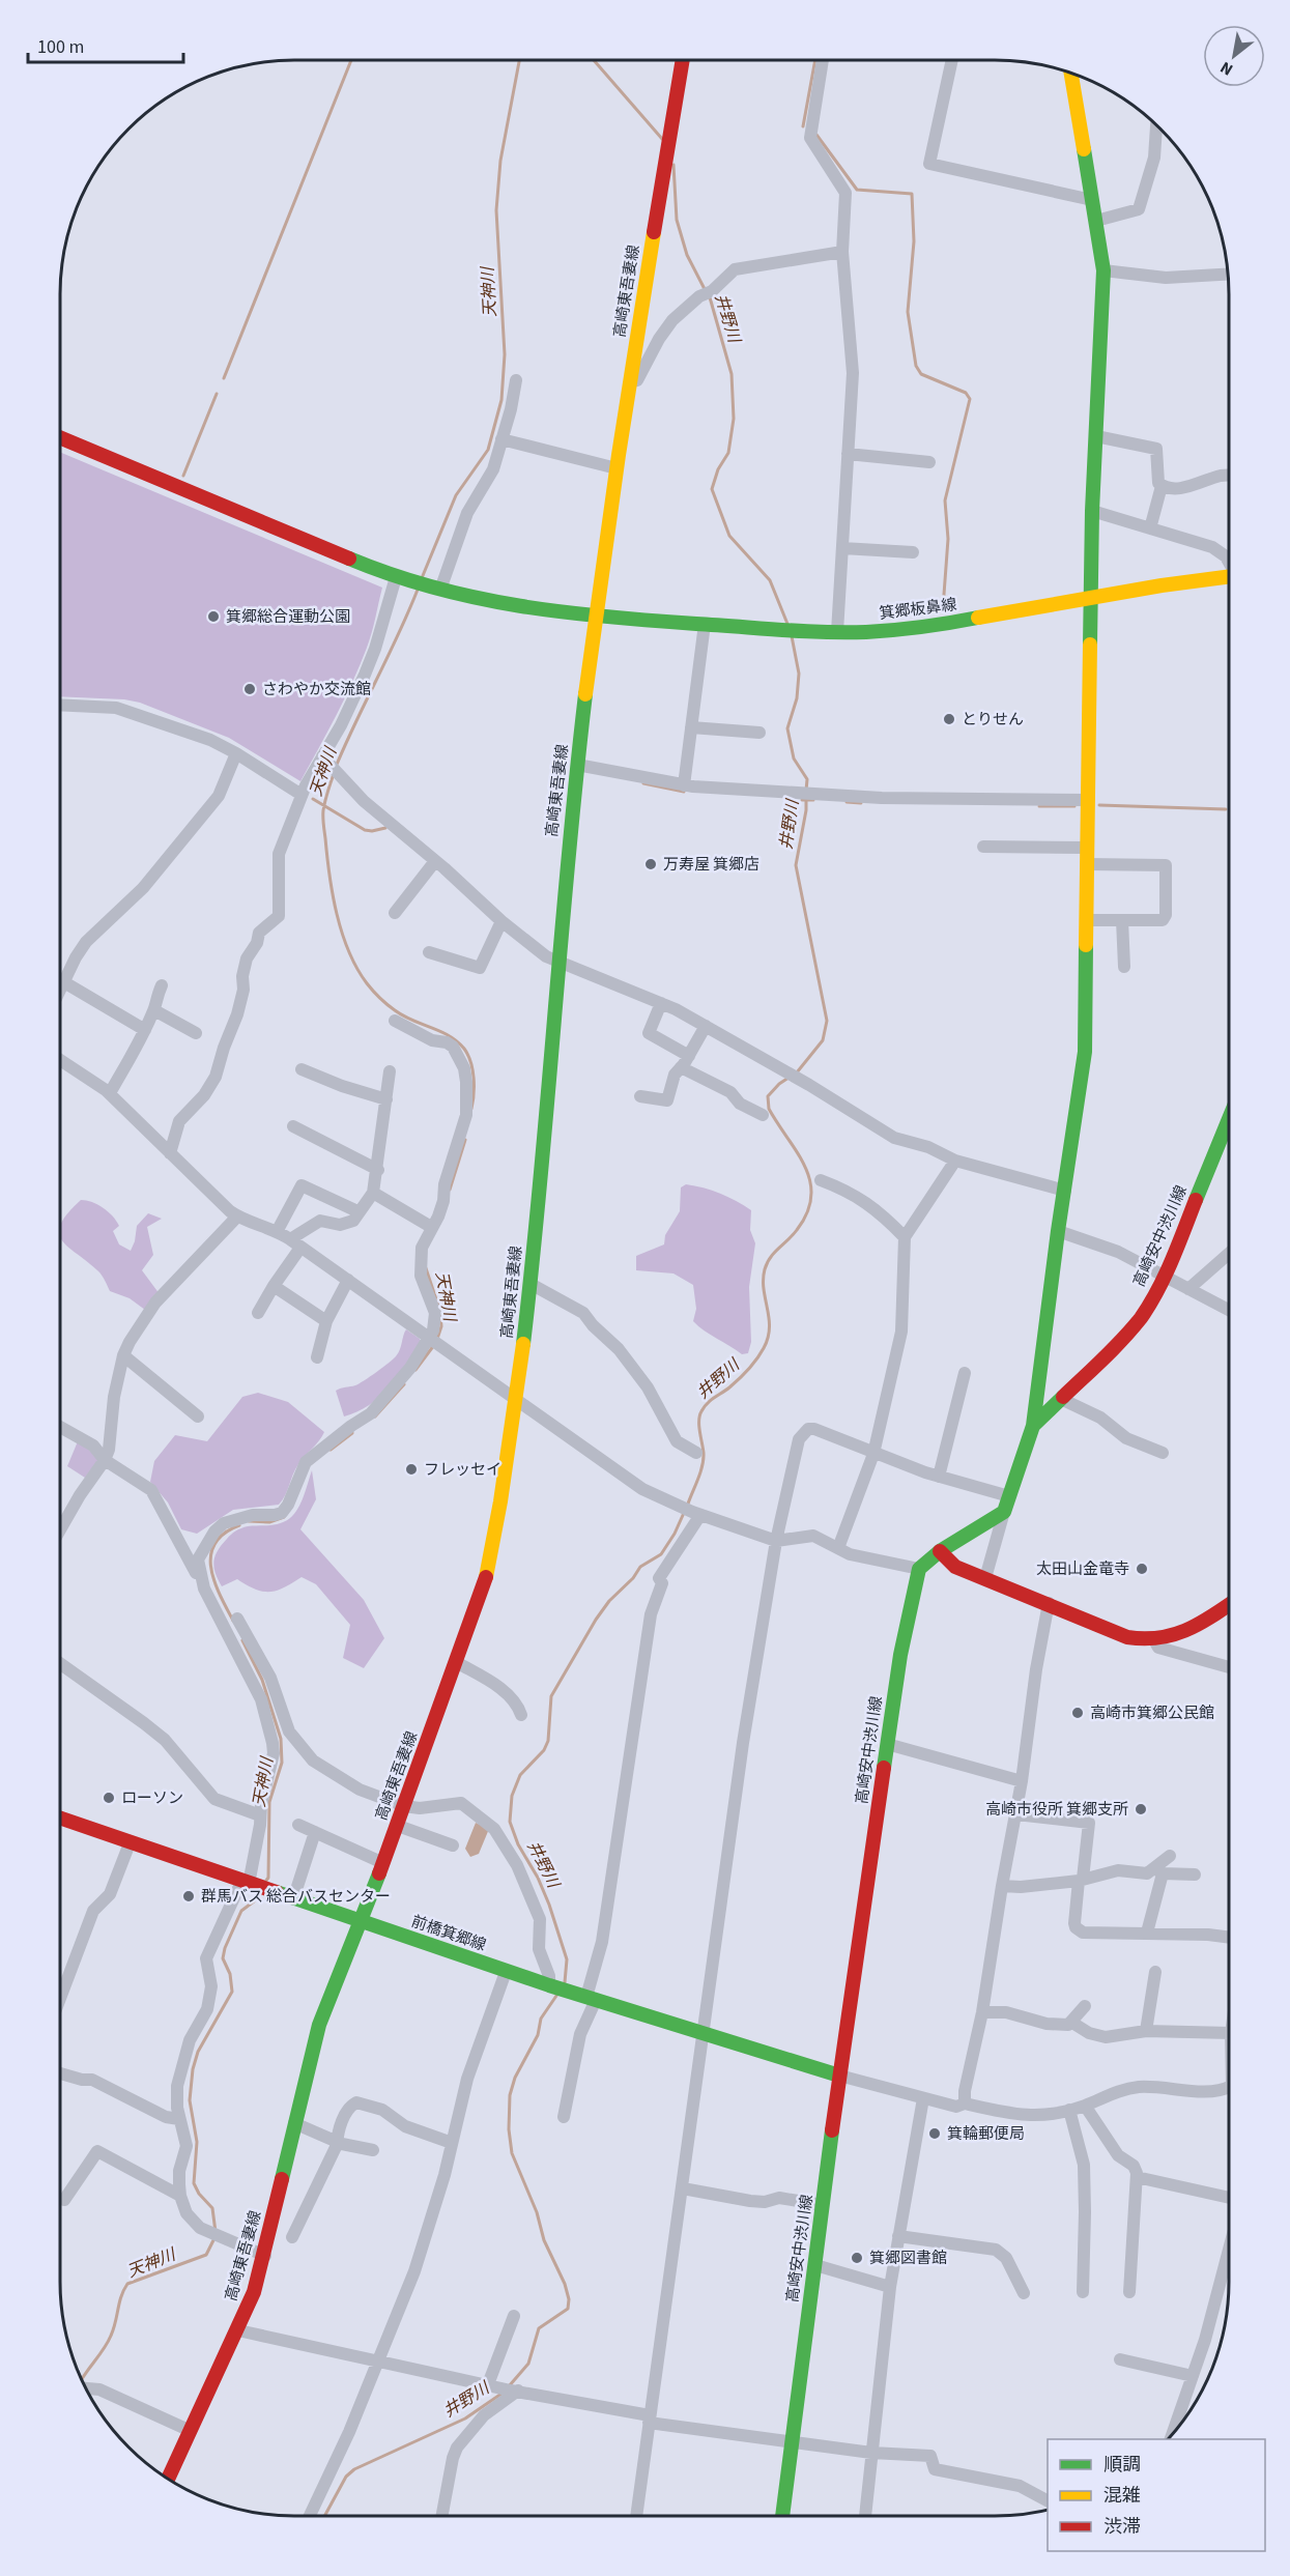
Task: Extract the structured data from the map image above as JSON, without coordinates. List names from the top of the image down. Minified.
{"streets":{"main road":["高崎東吾妻線","箕郷板鼻線","高崎安中渋川線","前橋箕郷線"]},"crossings":[["高崎東吾妻線","箕郷板鼻線"],["高崎東吾妻線","前橋箕郷線"],["高崎安中渋川線","前橋箕郷線"]],"water":["天神川","井野川"],"places":["箕郷総合運動公園","さわやか交流館","とりせん","万寿屋 箕郷店","フレッセイ","太田山金竜寺","高崎市箕郷公民館","ローソン","高崎市役所 箕郷支所","群馬バス 総合バスセンター","箕輪郵便局","箕郷図書館"],"legend":["順調","混雑","渋滞"],"scale_bar":"100 m","north":"bottom left"}
